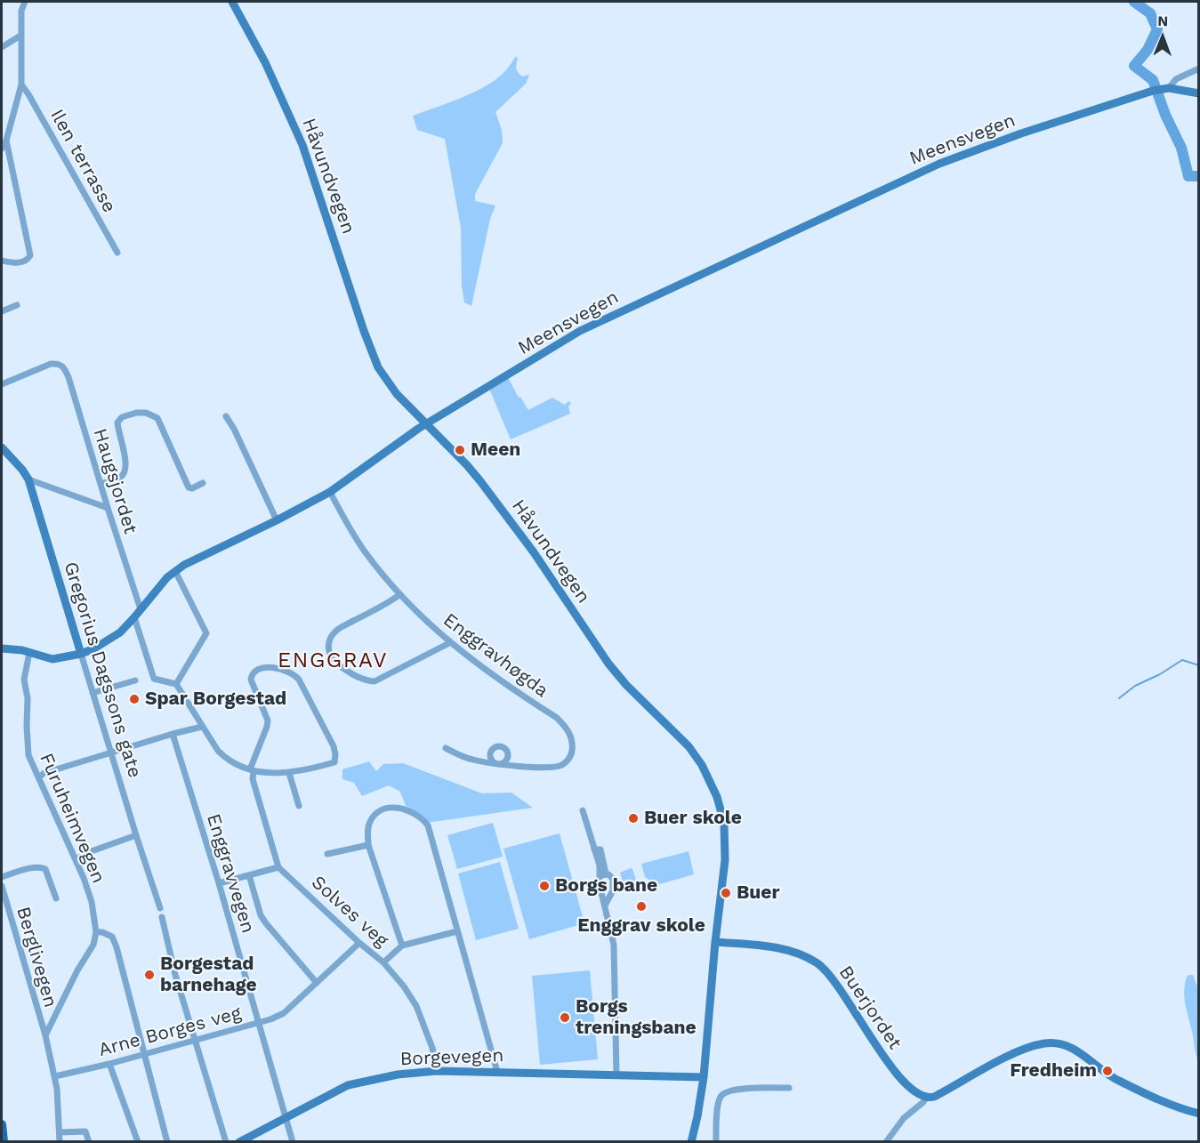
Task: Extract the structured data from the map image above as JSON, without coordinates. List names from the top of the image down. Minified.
{"streets":{"street":["Meensvegen","Ilen terrasse","Håvundvegen","Haugsjordet","Enggravhøgda","Gregorius Dagssons gate","Furuheimvegen","Enggravvegen","Solves veg","Berglivegen","Buerjordet","Arne Borges veg","Borgevegen"]},"crossings":[["Meensvegen","Håvundvegen"],["Meensvegen","Haugsjordet"],["Meensvegen","Enggravhøgda"],["Meensvegen","Gregorius Dagssons gate"],["Meensvegen","Furuheimvegen"],["Håvundvegen","Buerjordet"],["Håvundvegen","Borgevegen"],["Enggravvegen","Arne Borges veg"],["Enggravvegen","Borgevegen"],["Solves veg","Arne Borges veg"],["Solves veg","Borgevegen"],["Berglivegen","Arne Borges veg"]],"districts":["ENGGRAV"],"places":["Meen","Spar Borgestad","Buer skole","Borgs bane","Buer","Enggrav skole","Borgestad barnehage","Borgs treningsbane","Fredheim"],"north":"top"}
